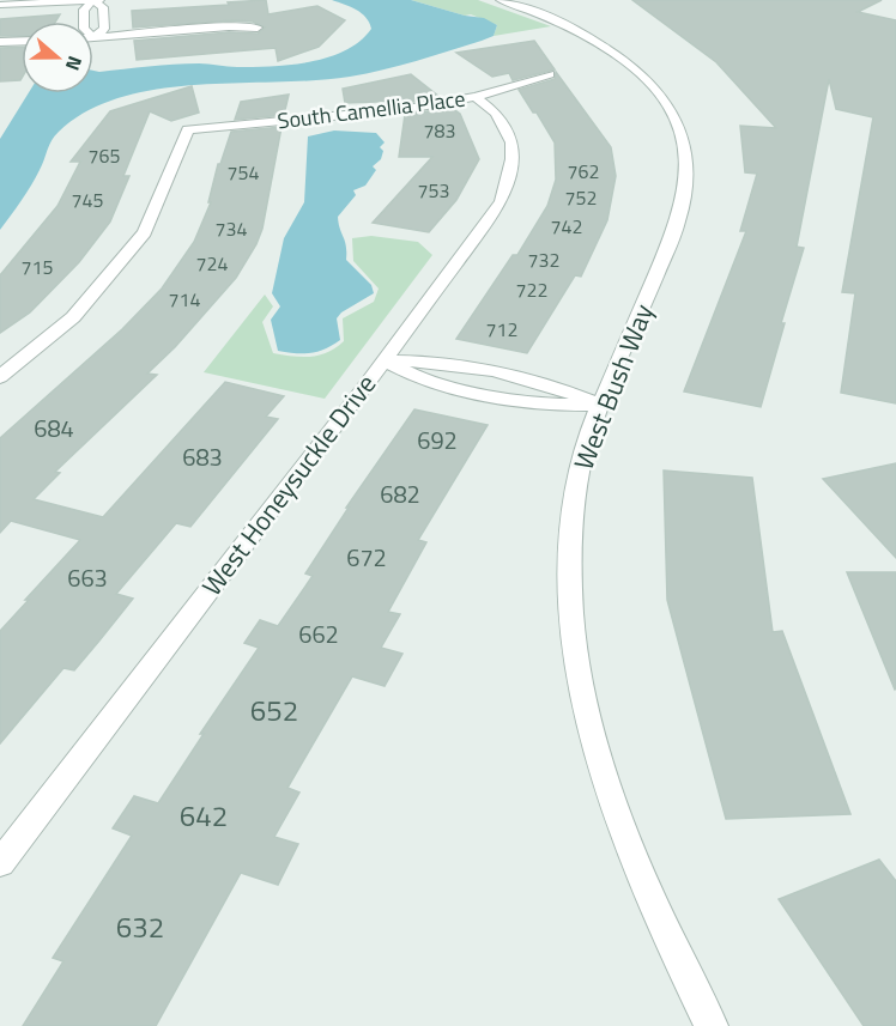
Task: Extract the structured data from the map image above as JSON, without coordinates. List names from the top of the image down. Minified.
{"streets":{"street":["South Camellia Place","West Bush Way","West Honeysuckle Drive"]},"crossings":[["South Camellia Place","West Honeysuckle Drive"]],"house_numbers":["783","765","762","754","753","752","745","742","734","732","724","715","722","714","712","684","692","683","682","672","663","662","652","642","632"],"north":"right"}
